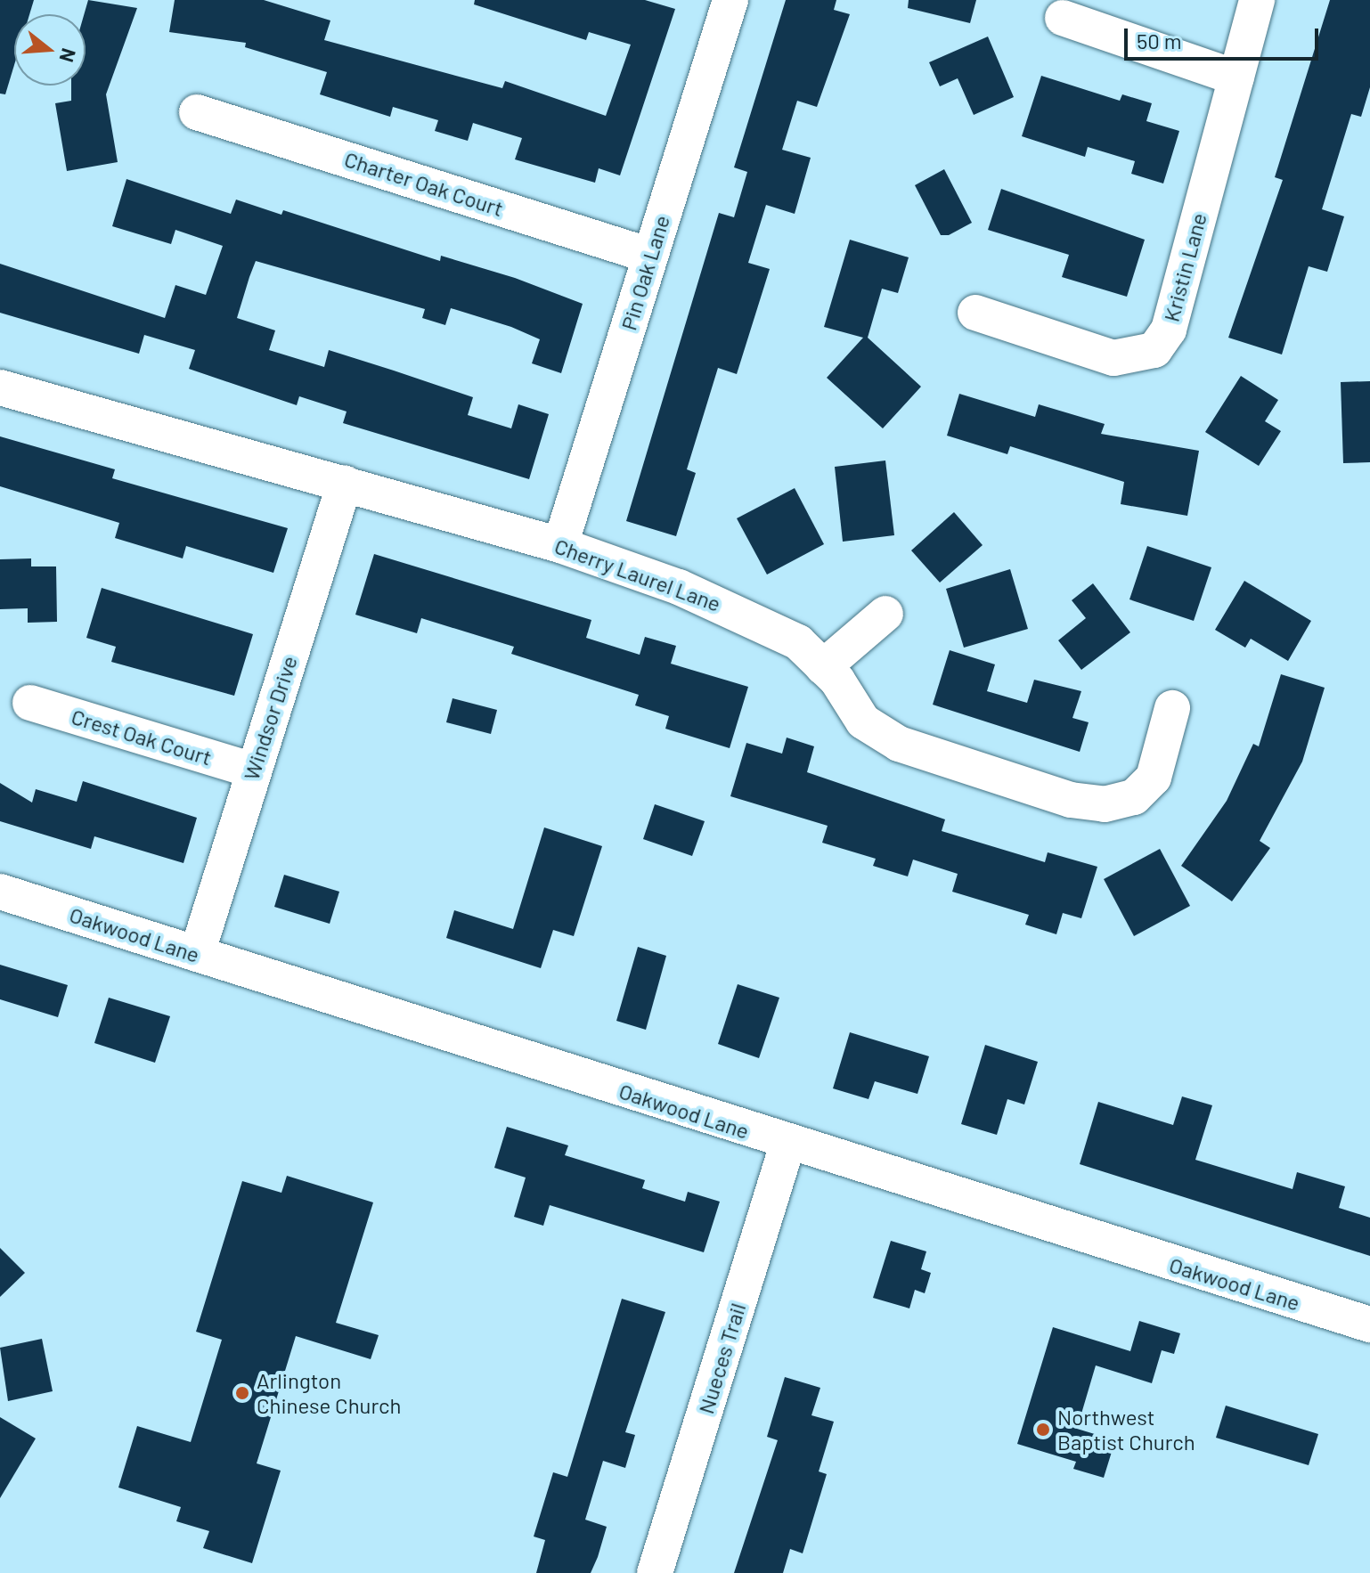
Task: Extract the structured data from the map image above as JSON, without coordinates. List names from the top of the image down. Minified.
{"streets":{"street":["Charter Oak Court","Kristin Lane","Pin Oak Lane","Cherry Laurel Lane","Windsor Drive","Crest Oak Court","Oakwood Lane","Nueces Trail"]},"crossings":[["Charter Oak Court","Pin Oak Lane"],["Pin Oak Lane","Cherry Laurel Lane"],["Cherry Laurel Lane","Windsor Drive"],["Windsor Drive","Crest Oak Court"],["Windsor Drive","Oakwood Lane"],["Oakwood Lane","Nueces Trail"]],"places":["Arlington Chinese Church","Northwest Baptist Church"],"scale_bar":"50 m","north":"right"}
